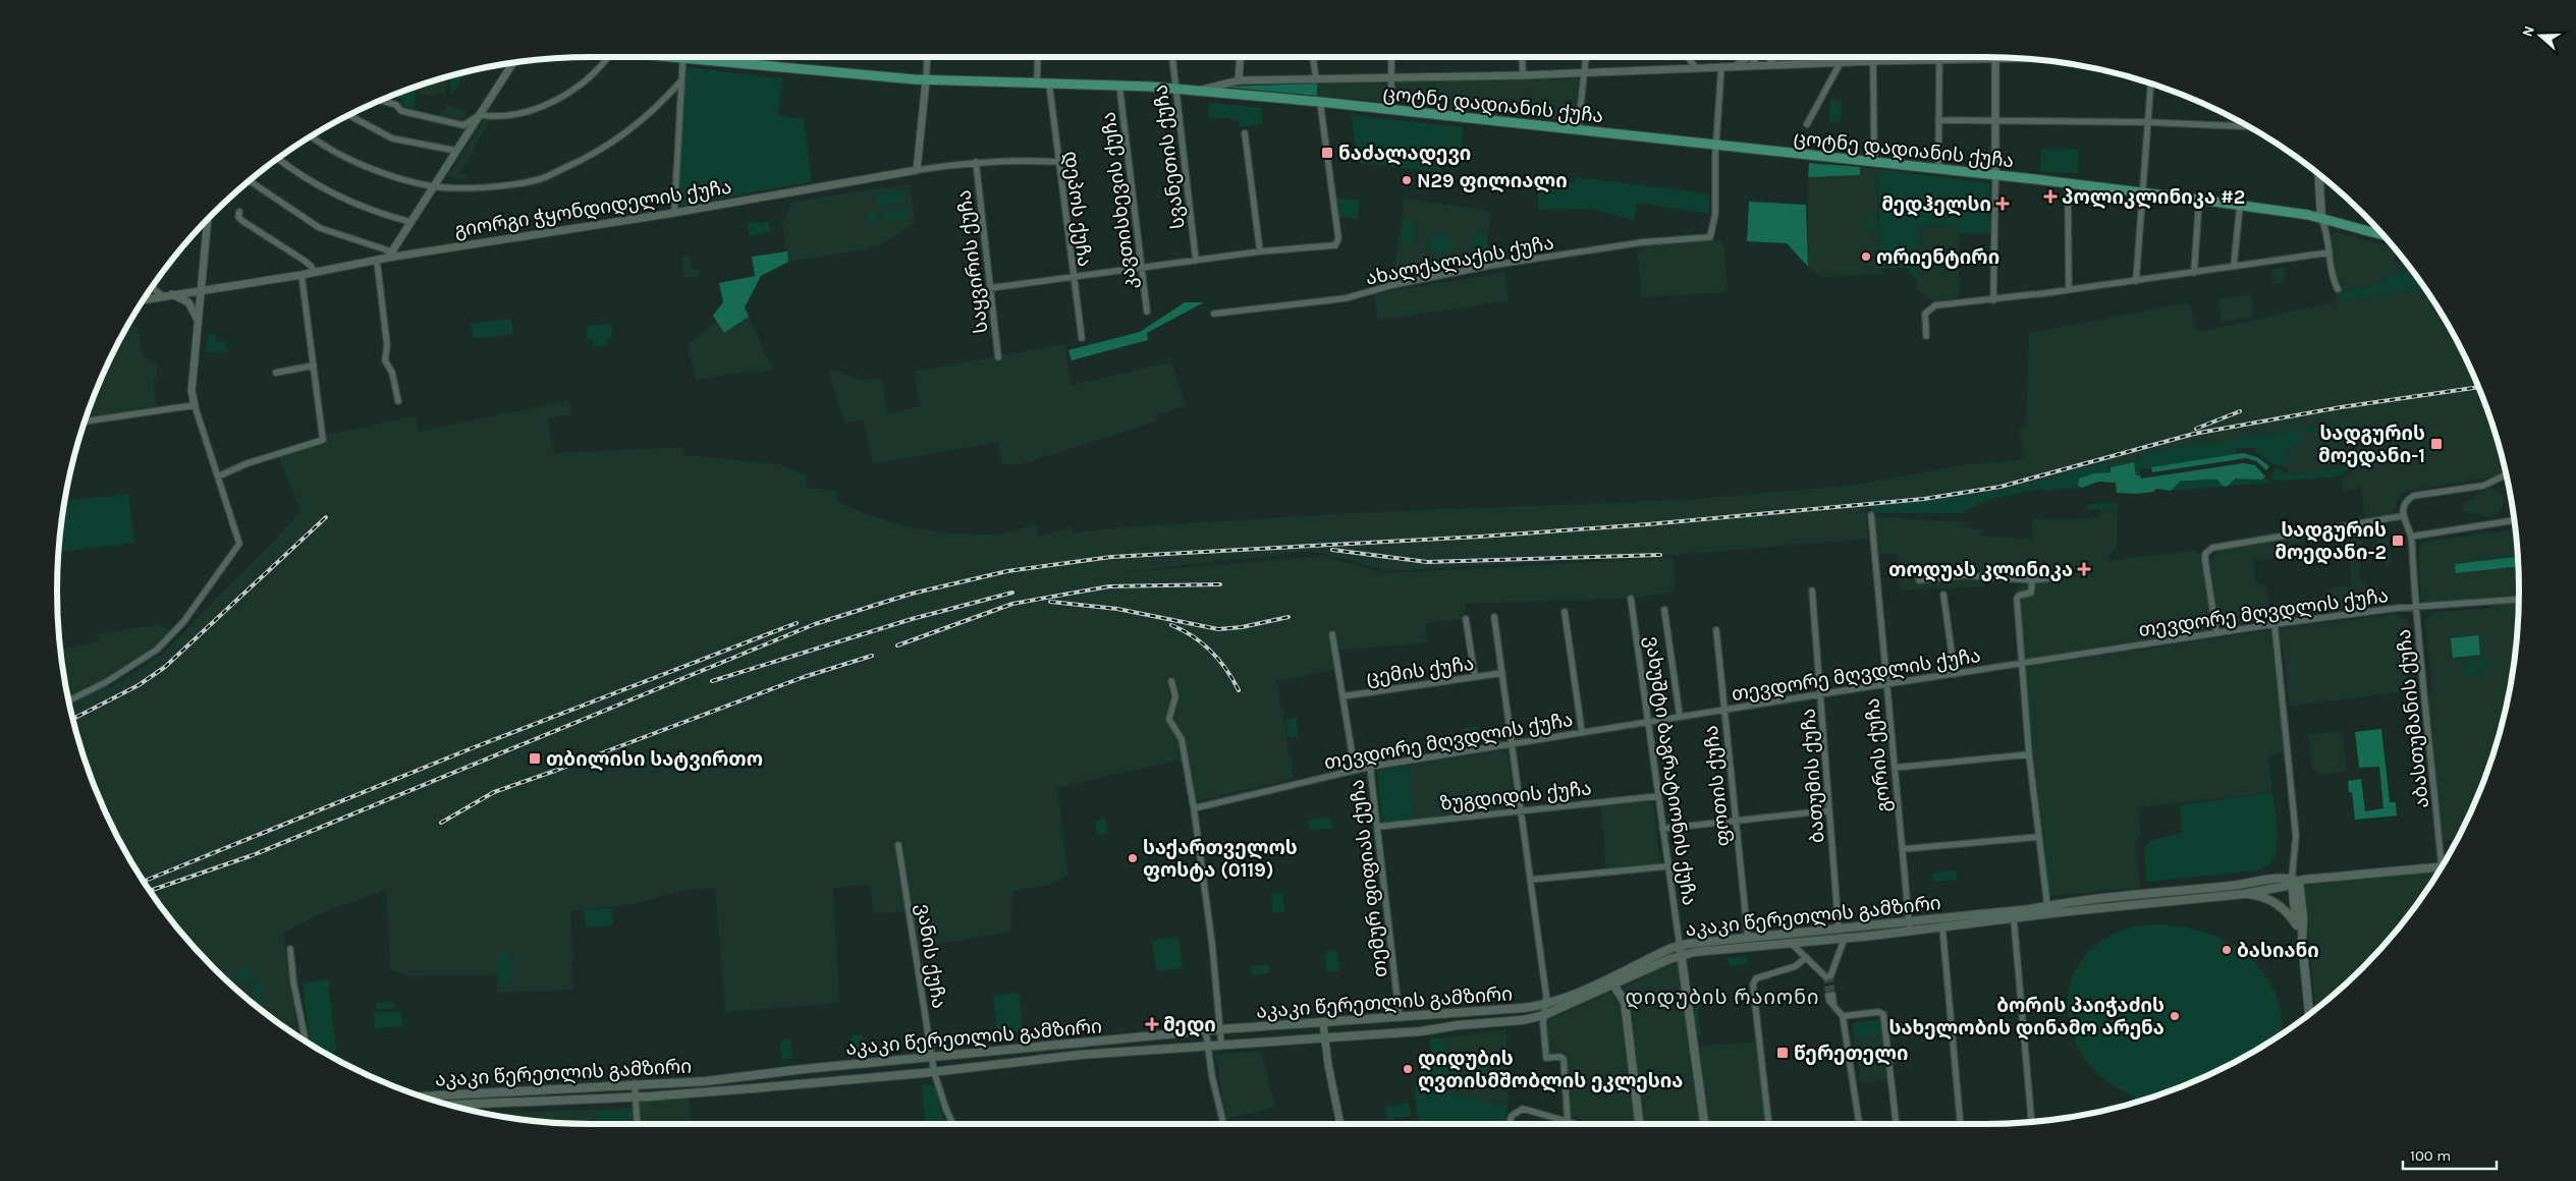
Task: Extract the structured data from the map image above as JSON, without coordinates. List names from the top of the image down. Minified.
{"streets":{"main road":["ცოტნე დადიანის ქუჩა","ვახუშტი ბაგრატიონის ქუჩა","აკაკი წერეთლის გამზირი"],"street":["სვანეთის ქუჩა","კავთისხევის ქუჩა","გიორგი ჭყონდიდელის ქუჩა","დეპოს ქუჩა","ახალქალაქის ქუჩა","საყვირის ქუჩა","თევდორე მღვდლის ქუჩა","ცემის ქუჩა","აბასთუმანის ქუჩა","გორის ქუჩა","ბათუმის ქუჩა","ფოთის ქუჩა","ზუგდიდის ქუჩა","თემურ ფიფიას ქუჩა","ვანის ქუჩა"]},"crossings":[["ცოტნე დადიანის ქუჩა","სვანეთის ქუჩა"],["ცოტნე დადიანის ქუჩა","კავთისხევის ქუჩა"],["ცოტნე დადიანის ქუჩა","დეპოს ქუჩა"],["ცოტნე დადიანის ქუჩა","ახალქალაქის ქუჩა"],["გიორგი ჭყონდიდელის ქუჩა","დეპოს ქუჩა"],["გიორგი ჭყონდიდელის ქუჩა","საყვირის ქუჩა"],["თევდორე მღვდლის ქუჩა","აბასთუმანის ქუჩა"],["თევდორე მღვდლის ქუჩა","გორის ქუჩა"],["თევდორე მღვდლის ქუჩა","ვახუშტი ბაგრატიონის ქუჩა"],["თევდორე მღვდლის ქუჩა","ბათუმის ქუჩა"],["თევდორე მღვდლის ქუჩა","ფოთის ქუჩა"],["თევდორე მღვდლის ქუჩა","თემურ ფიფიას ქუჩა"],["ცემის ქუჩა","თემურ ფიფიას ქუჩა"],["გორის ქუჩა","აკაკი წერეთლის გამზირი"],["ვახუშტი ბაგრატიონის ქუჩა","ზუგდიდის ქუჩა"],["ვახუშტი ბაგრატიონის ქუჩა","აკაკი წერეთლის გამზირი"],["ბათუმის ქუჩა","აკაკი წერეთლის გამზირი"],["ფოთის ქუჩა","აკაკი წერეთლის გამზირი"],["ზუგდიდის ქუჩა","თემურ ფიფიას ქუჩა"],["თემურ ფიფიას ქუჩა","აკაკი წერეთლის გამზირი"],["აკაკი წერეთლის გამზირი","ვანის ქუჩა"]],"districts":["დიდუბის რაიონი"],"places":{"transit":["ნაძალადევი","სადგურის მოედანი-1","სადგურის მოედანი-2","თბილისი სატვირთო","წერეთელი"],"other":["N29 ფილიალი","ორიენტირი","საქართველოს ფოსტა (0119)","ბასიანი","ბორის პაიჭაძის სახელობის დინამო არენა","დიდუბის ღვთისმშობლის ეკლესია"],"health":["პოლიკლინიკა #2","მედჰელსი","თოდუას კლინიკა","მედი"]},"scale_bar":"100 m","north":"left"}
